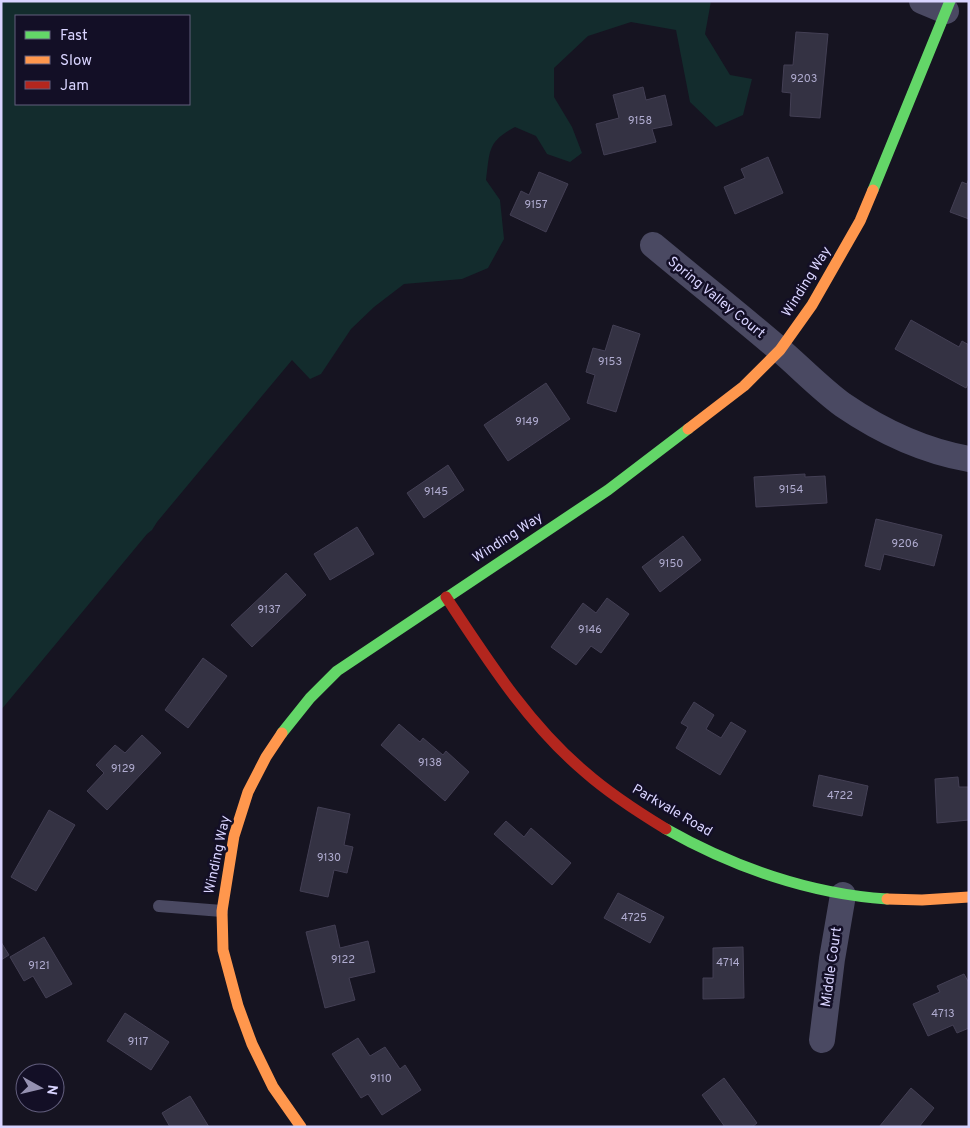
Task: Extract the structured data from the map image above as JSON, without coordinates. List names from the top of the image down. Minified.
{"streets":{"street":["Winding Way","Spring Valley Court","Parkvale Road","Middle Court"]},"crossings":[["Winding Way","Spring Valley Court"],["Winding Way","Parkvale Road"],["Parkvale Road","Middle Court"]],"house_numbers":["9203","9158","9157","9153","9149","9154","9145","9206","9150","9137","9146","9138","9129","4722","9130","4725","9122","4714","9121","4713","9117","9110"],"legend":["Fast","Slow","Jam"],"north":"right"}
